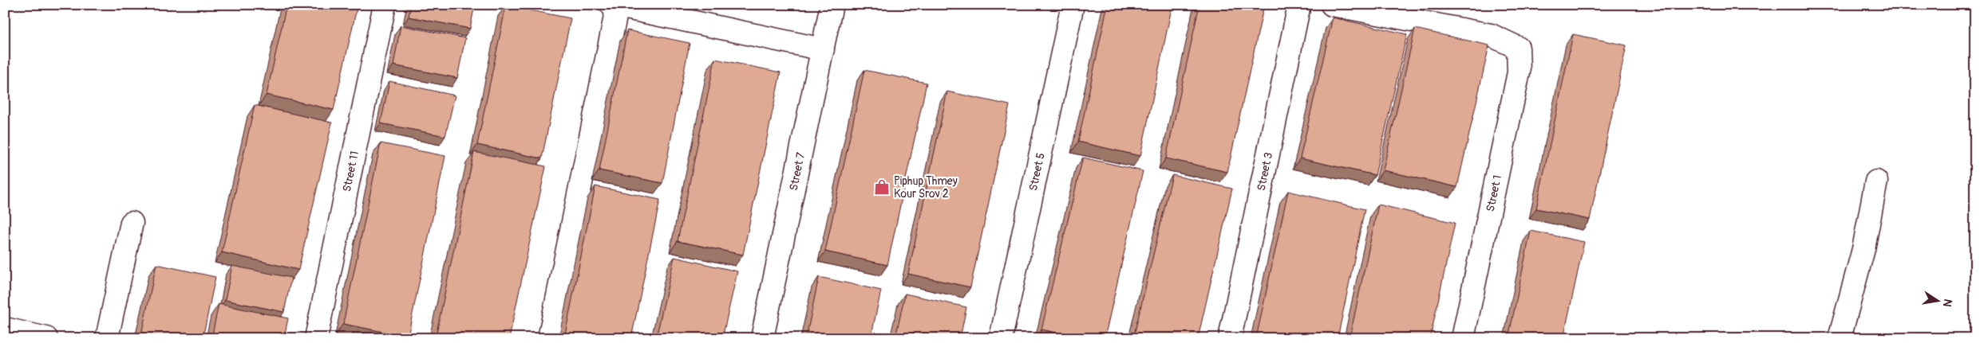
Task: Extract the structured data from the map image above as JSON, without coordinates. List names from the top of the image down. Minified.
{"streets":{"street":["Street 3","Street 11","Street 7","Street 5","Street 1"]},"places":{"shop":["Piphup Thmey Kour Srov 2"]},"north":"right"}
